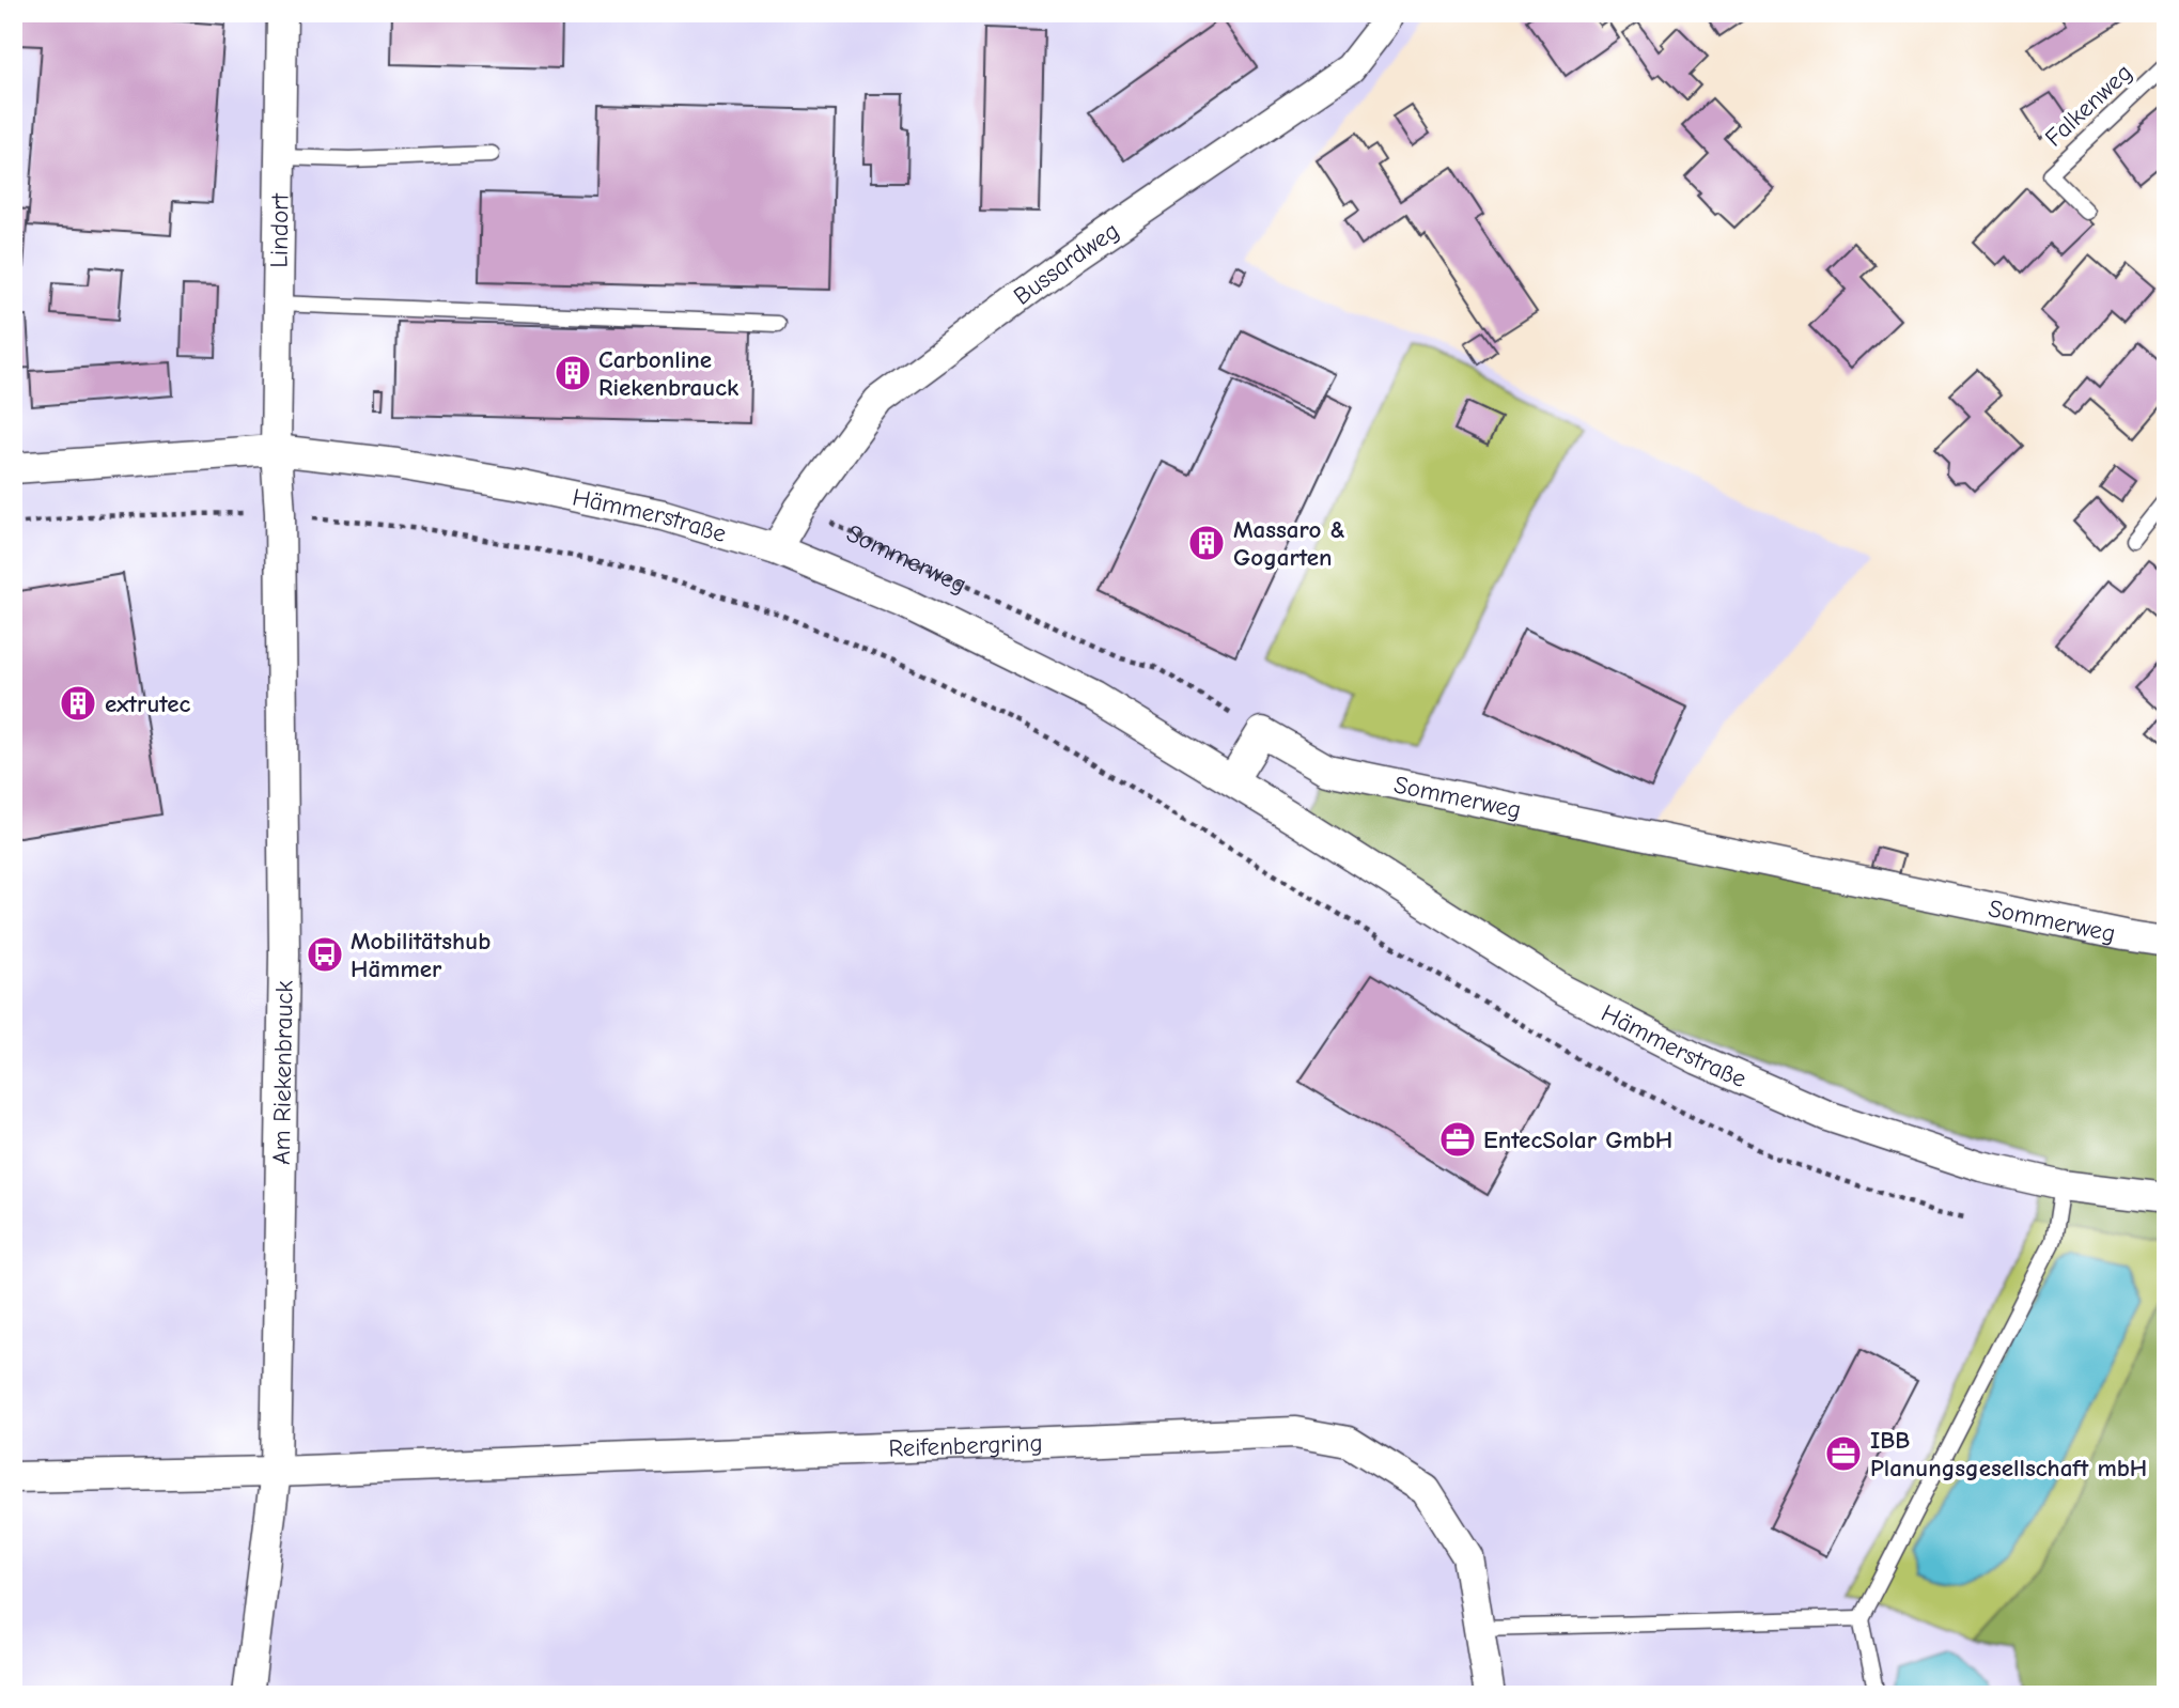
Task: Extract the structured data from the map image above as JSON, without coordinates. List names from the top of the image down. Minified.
{"streets":{"street":["Lindort","Bussardweg","Hämmerstraße","Sommerweg","Am Riekenbrauck","Reifenbergring"],"lane":["Falkenweg"]},"crossings":[["Lindort","Hämmerstraße"],["Lindort","Am Riekenbrauck"],["Bussardweg","Hämmerstraße"],["Bussardweg","Sommerweg"],["Hämmerstraße","Am Riekenbrauck"],["Am Riekenbrauck","Reifenbergring"]],"places":{"building":["Carbonline Riekenbrauck","Massaro & Gogarten","extrutec"],"bus stop":["Mobilitätshub Hämmer"],"office":["EntecSolar GmbH","IBB Planungsgesellschaft mbH"]}}
